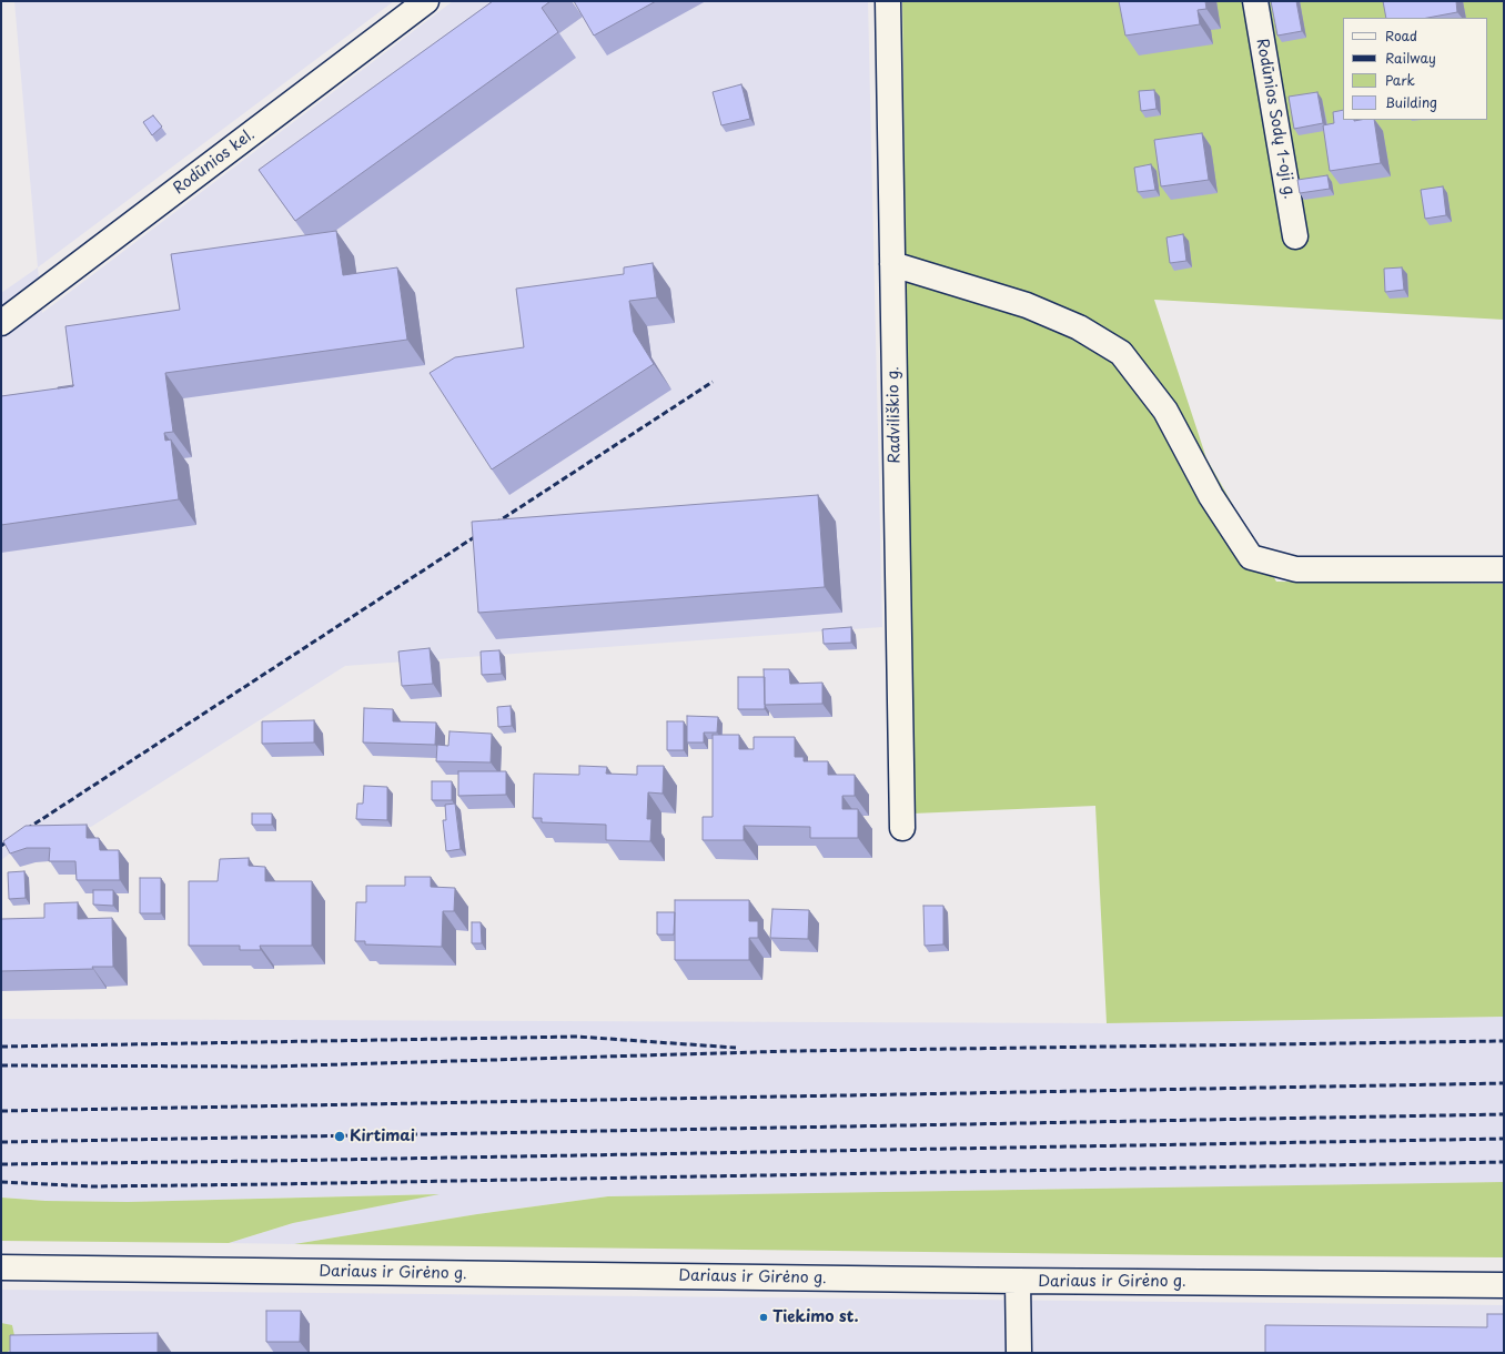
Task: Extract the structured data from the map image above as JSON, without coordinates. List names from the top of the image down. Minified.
{"streets":{"street":["Rodūnios Sodų 1-oji g.","Rodūnios kel.","Radviliškio g.","Dariaus ir Girėno g."]},"places":["Kirtimai","Tiekimo st."],"legend":["Road","Railway","Park","Building"]}
